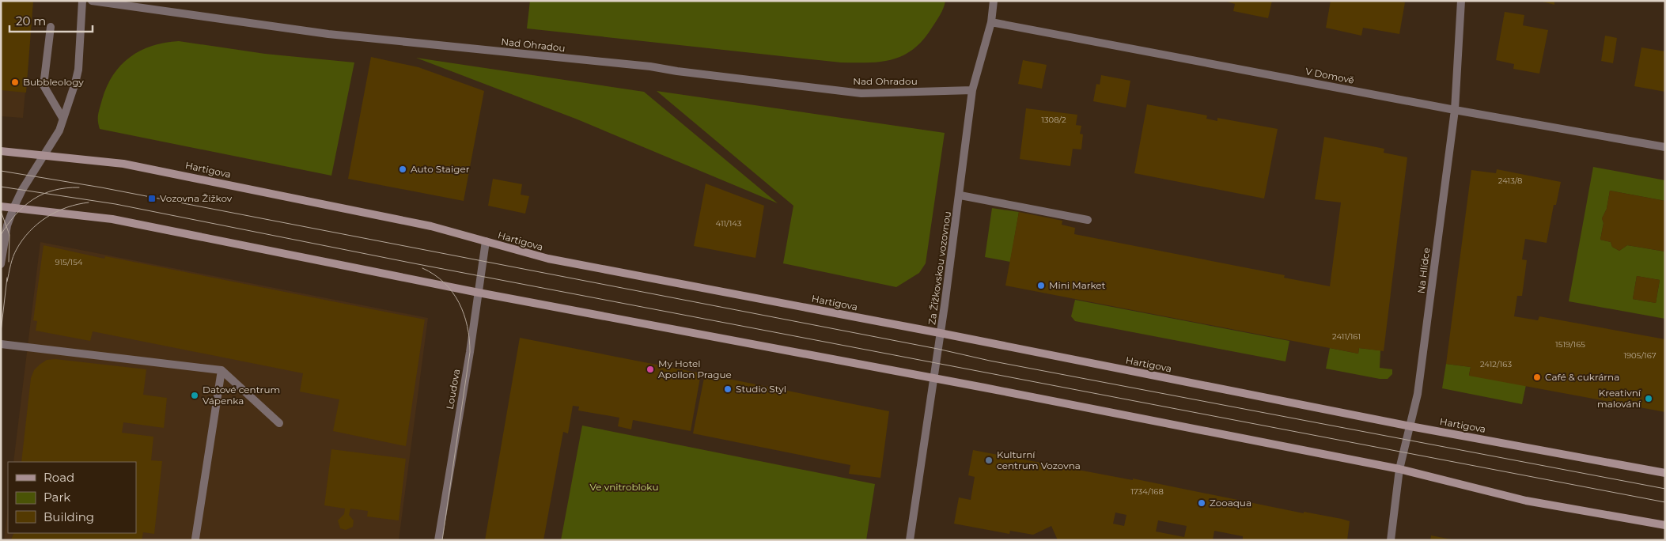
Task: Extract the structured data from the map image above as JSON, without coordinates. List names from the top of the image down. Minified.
{"streets":{"main road":["Hartigova"],"street":["Nad Ohradou","V Domově","Za Žižkovskou vozovnou","Na Hlídce","Loudova"]},"crossings":[["Nad Ohradou","Za Žižkovskou vozovnou"],["V Domově","Za Žižkovskou vozovnou"],["V Domově","Na Hlídce"],["Hartigova","Za Žižkovskou vozovnou"],["Hartigova","Na Hlídce"],["Hartigova","Loudova"]],"parks":["Ve vnitrobloku"],"places":{"other":["Bubbleology","Auto Staiger","Mini Market","My Hotel Apollon Prague","Café & cukrárna","Studio Styl","Datové centrum Vápenka","Kreativní malování","Kulturní centrum Vozovna","Zooaqua"],"transit":["Vozovna Žižkov"]},"house_numbers":["1308/2","2413/8","411/143","915/154","2411/161","1519/165","1905/167","2412/163","1734/168"],"legend":["Road","Park","Building"],"scale_bar":"20 m"}
